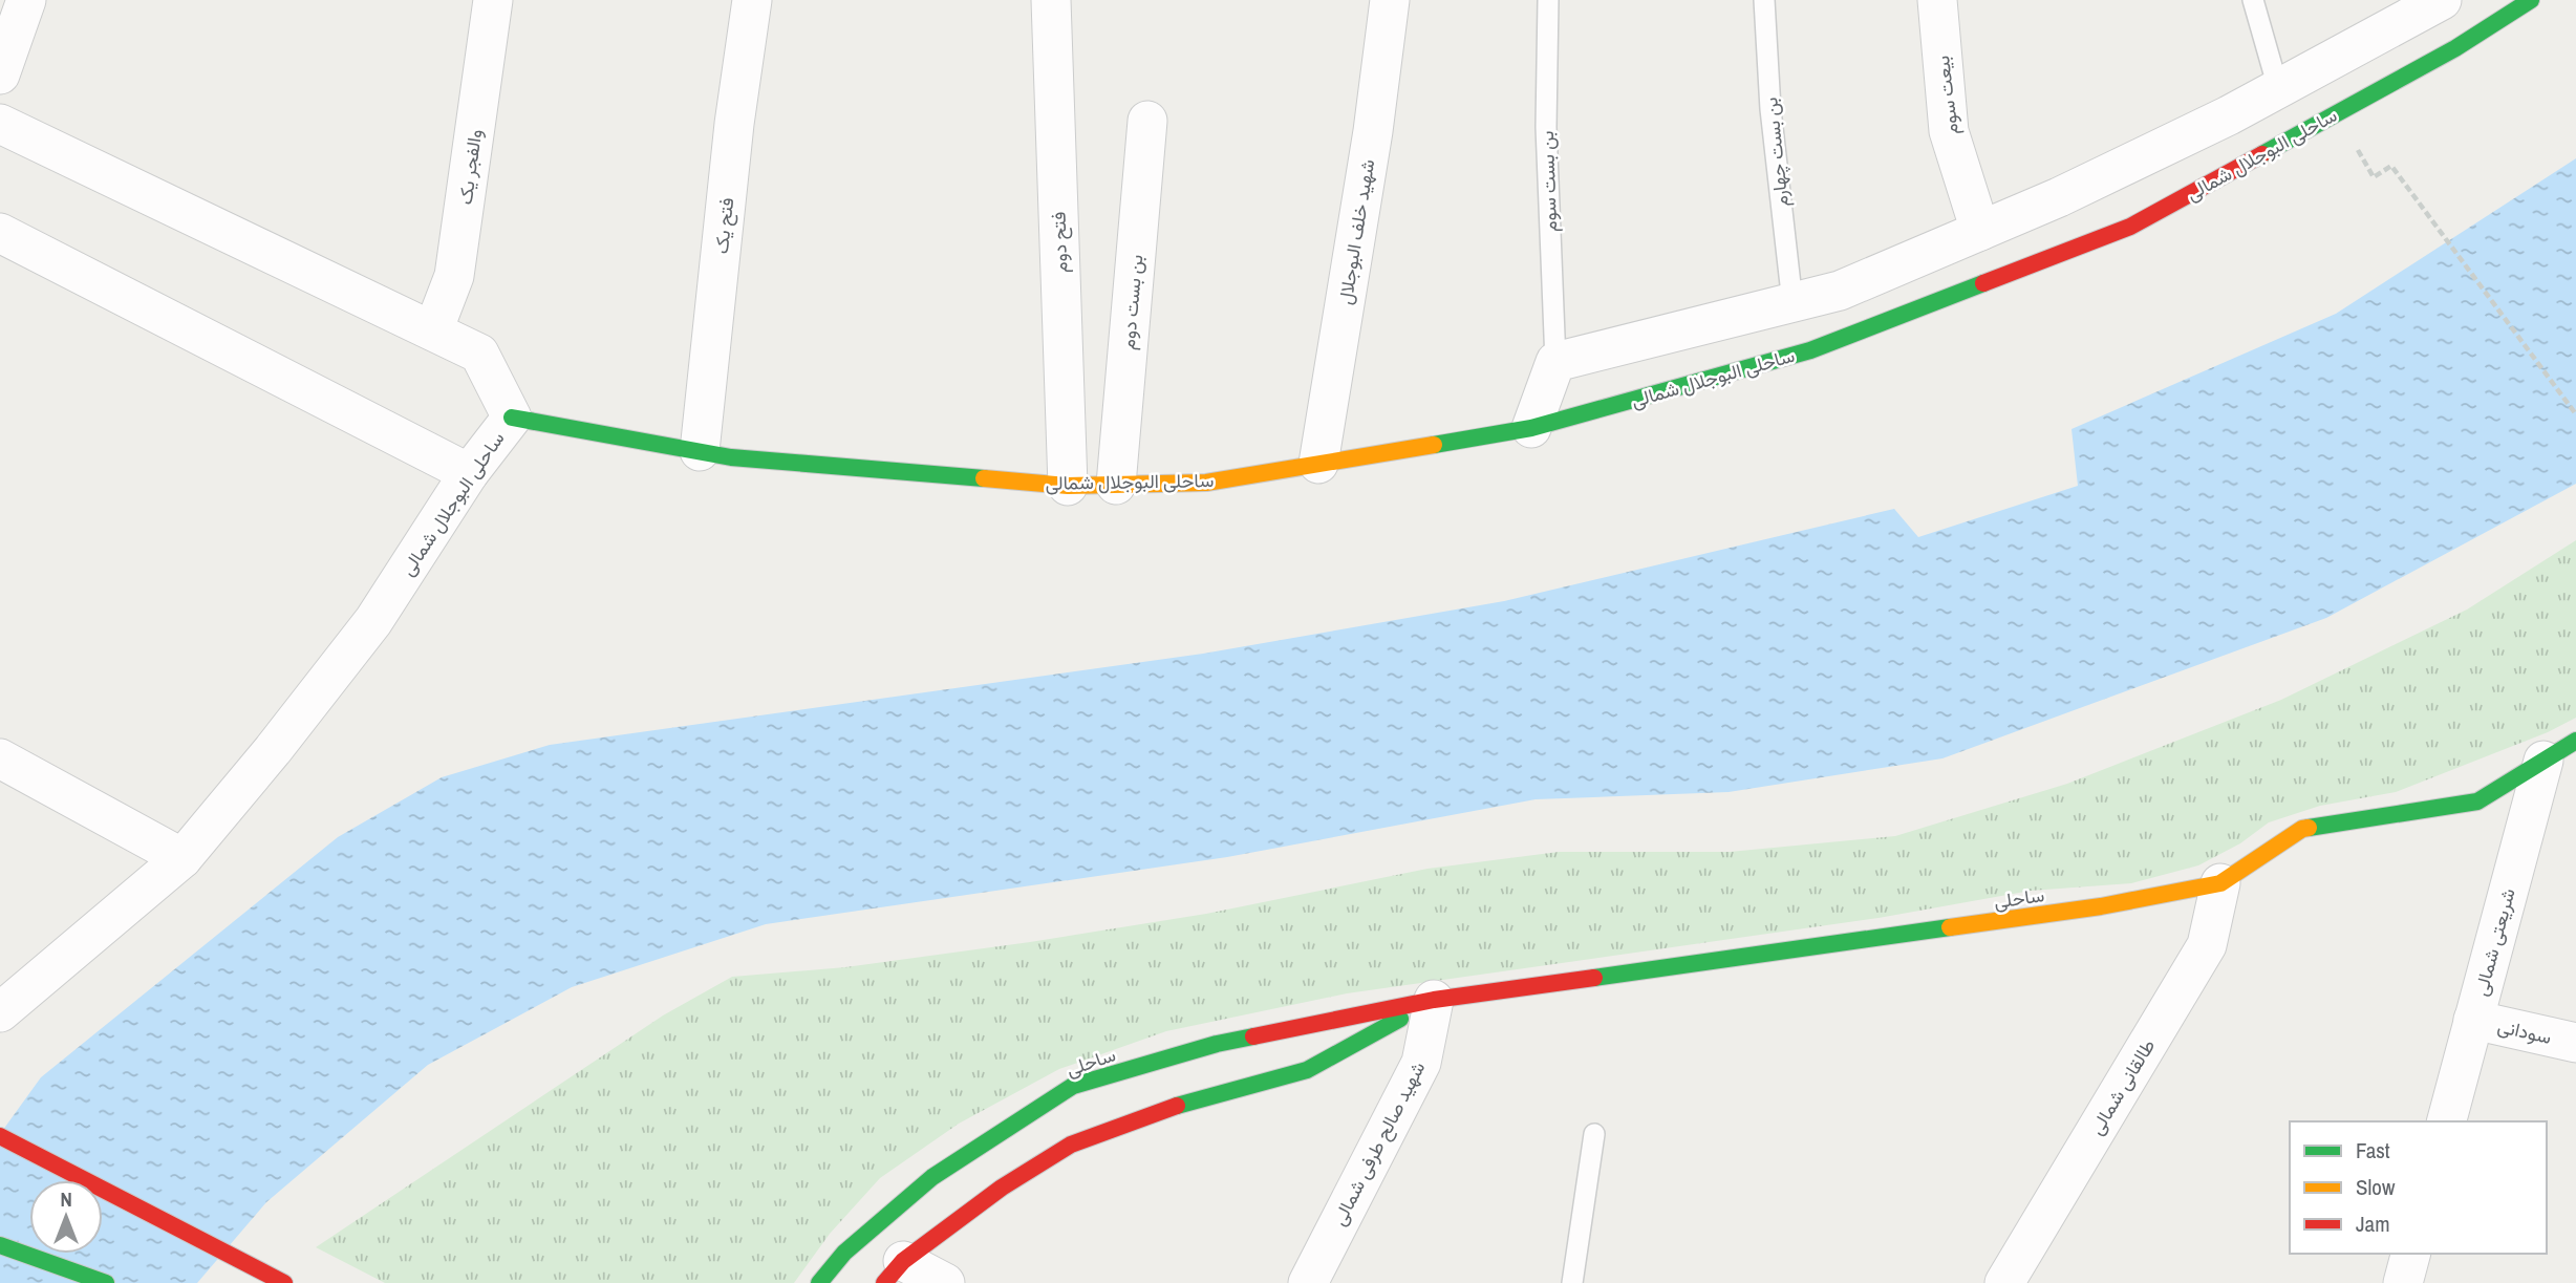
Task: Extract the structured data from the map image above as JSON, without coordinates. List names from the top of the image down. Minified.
{"streets":{"main road":["ساحلی البوجلال شمالی","ساحلی"],"street":["بیعت سوم","والفجر یک","فتح یک","شهید خلف البوجلال","فتح دوم","بن بست دوم","شریعتی شمالی","سودانی","طالقانی شمالی","شهید صالح طرفی شمالی"],"lane":["بن بست چهارم","بن بست سوم"]},"crossings":[["ساحلی البوجلال شمالی","فتح یک"],["ساحلی البوجلال شمالی","شهید خلف البوجلال"],["ساحلی البوجلال شمالی","فتح دوم"],["ساحلی البوجلال شمالی","بن بست دوم"],["ساحلی","شریعتی شمالی"],["ساحلی","طالقانی شمالی"],["ساحلی","شهید صالح طرفی شمالی"],["شریعتی شمالی","سودانی"]],"legend":["Fast","Slow","Jam"],"north":"top"}
